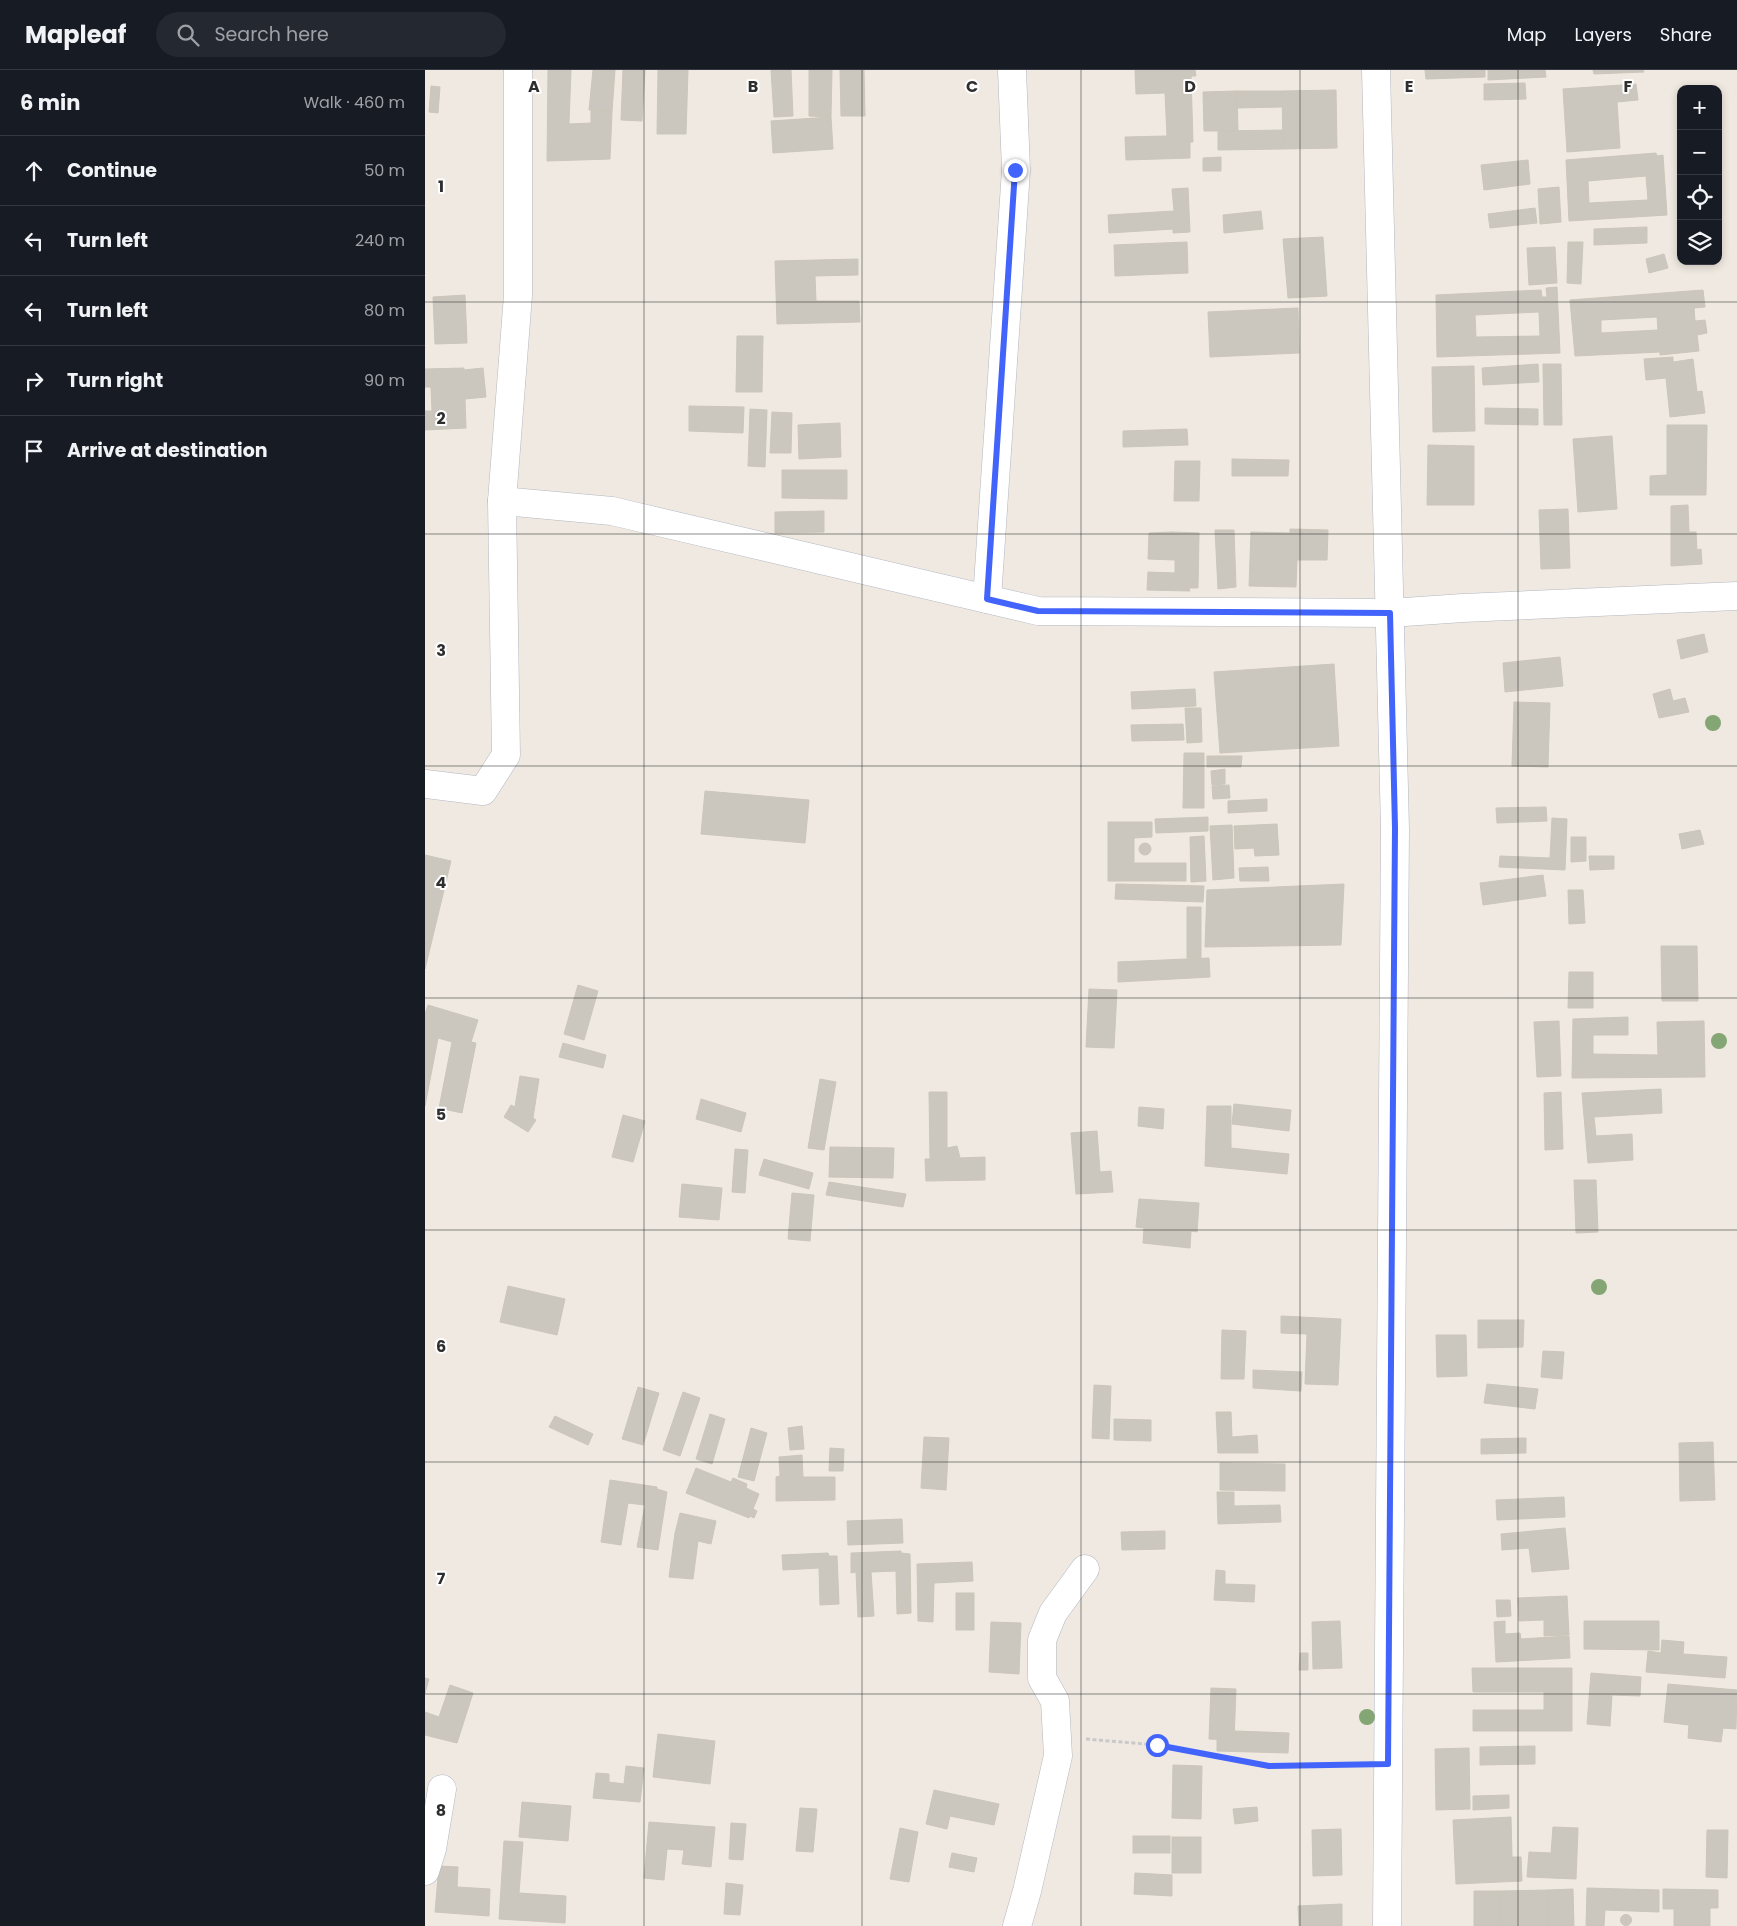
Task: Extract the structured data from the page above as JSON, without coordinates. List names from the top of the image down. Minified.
{"page":{"header":"Mapleaf","search":"Search here","nav":["Map","Layers","Share"],"heading":["6 min","Walk · 460 m"],"map_buttons":["+","−"],"list":[["Continue","50 m"],["Turn left","240 m"],["Turn left","80 m"],["Turn right","90 m"],"Arrive at destination"]},"grid":{"columns":["A","B","C","D","E","F"],"rows":["1","2","3","4","5","6","7","8"]}}
